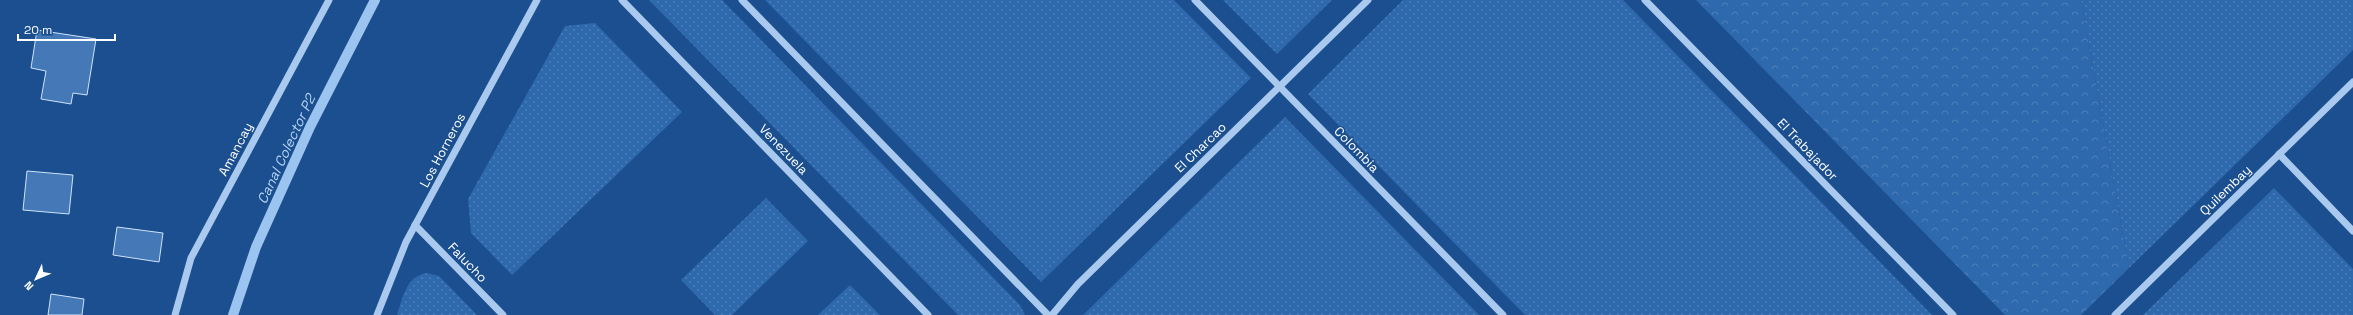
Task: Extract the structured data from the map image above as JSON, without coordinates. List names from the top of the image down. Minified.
{"streets":{"street":["El Charcao","Amancay","Venezuela","Colombia","El Trabajador","Los Horneros","Quilembay","Falucho"]},"crossings":[["El Charcao","Colombia"],["Los Horneros","Falucho"]],"water":["Canal Colector P2"],"scale_bar":"20 m","north":"bottom left"}
